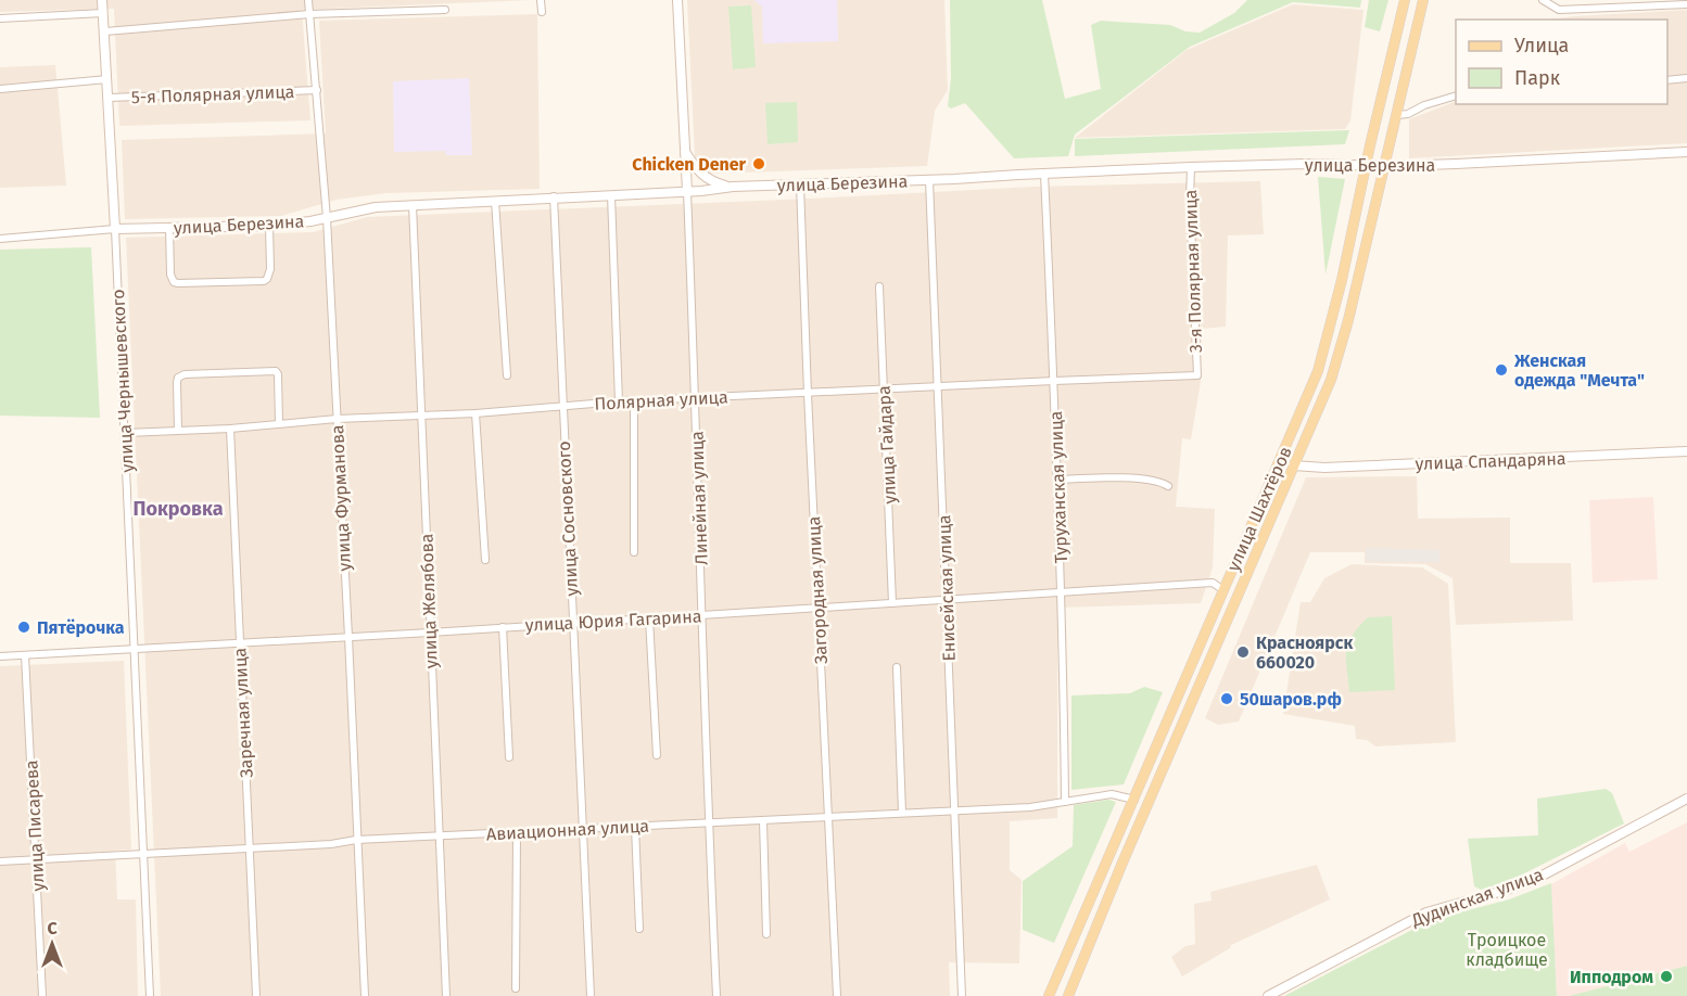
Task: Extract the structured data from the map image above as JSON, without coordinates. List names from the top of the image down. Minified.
{"streets":{"main road":["улица Шахтёров"],"street":["5-я Полярная улица","улица Березина","3-я Полярная улица","улица Чернышевского","Полярная улица","улица Гайдара","улица Спандаряна","Туруханская улица","улица Фурманова","Линейная улица","улица Сосновского","Енисейская улица","Загородная улица","улица Желябова","улица Юрия Гагарина","Заречная улица","улица Писарева","Авиационная улица","Дудинская улица"]},"crossings":[["5-я Полярная улица","улица Чернышевского"],["5-я Полярная улица","улица Фурманова"],["улица Березина","3-я Полярная улица"],["улица Березина","улица Чернышевского"],["улица Березина","Туруханская улица"],["улица Березина","улица Фурманова"],["улица Березина","Линейная улица"],["улица Березина","улица Шахтёров"],["улица Березина","улица Сосновского"],["улица Березина","Енисейская улица"],["улица Березина","Загородная улица"],["улица Березина","улица Желябова"],["3-я Полярная улица","Полярная улица"],["улица Чернышевского","Полярная улица"],["улица Чернышевского","улица Юрия Гагарина"],["улица Чернышевского","Авиационная улица"],["Полярная улица","улица Гайдара"],["Полярная улица","Туруханская улица"],["Полярная улица","улица Фурманова"],["Полярная улица","Линейная улица"],["Полярная улица","улица Сосновского"],["Полярная улица","Енисейская улица"],["Полярная улица","Загородная улица"],["Полярная улица","улица Желябова"],["Полярная улица","Заречная улица"],["улица Гайдара","улица Юрия Гагарина"],["улица Спандаряна","улица Шахтёров"],["Туруханская улица","улица Юрия Гагарина"],["Туруханская улица","Авиационная улица"],["улица Фурманова","улица Юрия Гагарина"],["улица Фурманова","Авиационная улица"],["Линейная улица","улица Юрия Гагарина"],["Линейная улица","Авиационная улица"],["улица Шахтёров","улица Юрия Гагарина"],["улица Шахтёров","Авиационная улица"],["улица Сосновского","улица Юрия Гагарина"],["улица Сосновского","Авиационная улица"],["Енисейская улица","улица Юрия Гагарина"],["Енисейская улица","Авиационная улица"],["Загородная улица","улица Юрия Гагарина"],["Загородная улица","Авиационная улица"],["улица Желябова","улица Юрия Гагарина"],["улица Желябова","Авиационная улица"],["улица Юрия Гагарина","Заречная улица"],["улица Юрия Гагарина","улица Писарева"],["Заречная улица","Авиационная улица"],["улица Писарева","Авиационная улица"]],"districts":["Покровка"],"parks":["Троицкое кладбище"],"places":["Chicken Dener","Женская одежда \"Мечта\"","Пятёрочка","Красноярск 660020","50шаров.рф","Ипподром"],"legend":["Улица","Парк"],"north":"top"}
